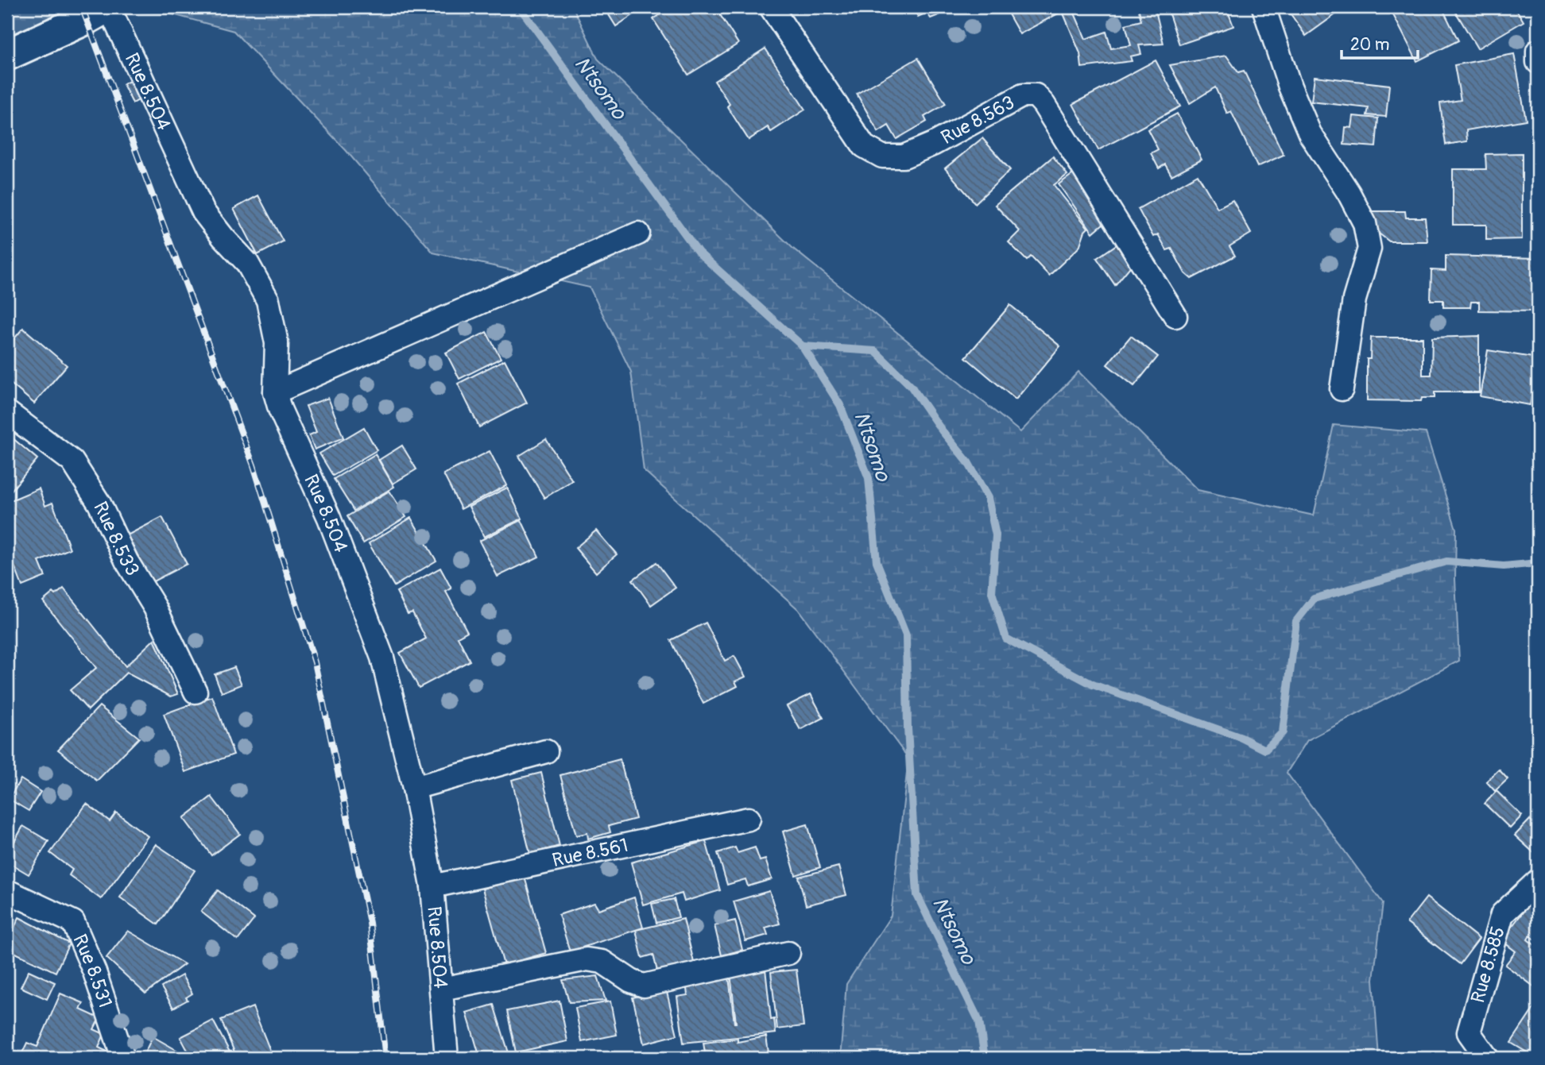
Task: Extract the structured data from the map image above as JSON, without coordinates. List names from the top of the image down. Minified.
{"streets":{"street":["Rue 8.504","Rue 8.563","Rue 8.533","Rue 8.561","Rue 8.585","Rue 8.531"]},"crossings":[["Rue 8.504","Rue 8.561"]],"water":["Ntsomo"],"scale_bar":"20 m"}
